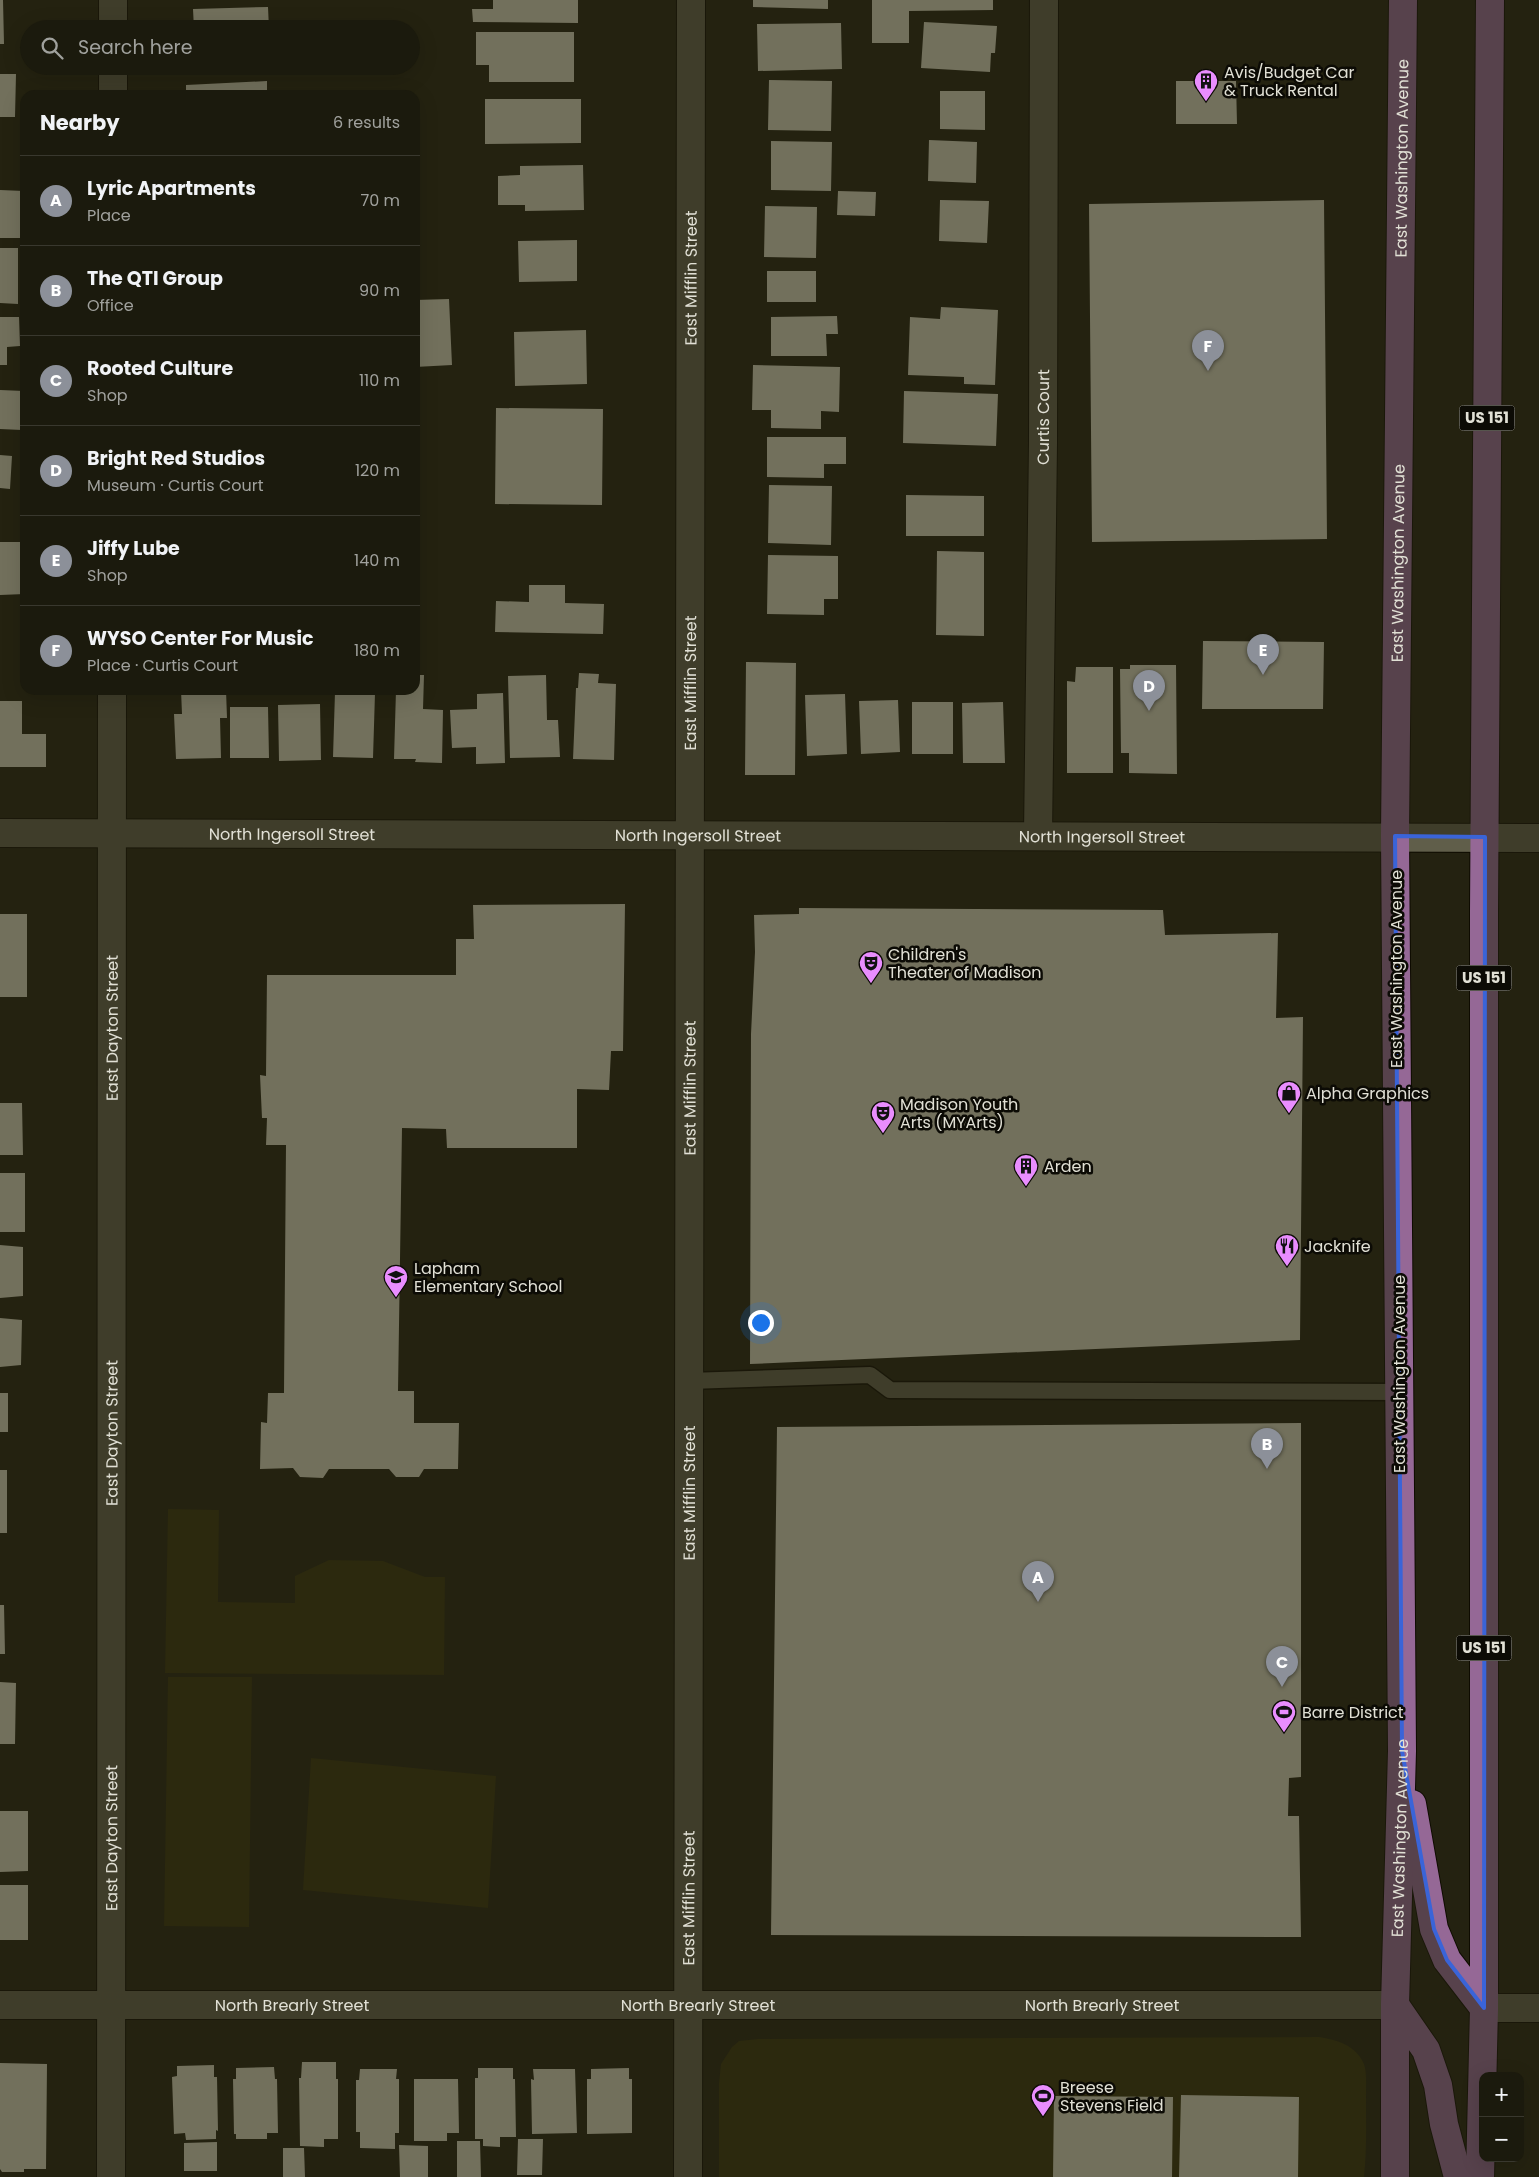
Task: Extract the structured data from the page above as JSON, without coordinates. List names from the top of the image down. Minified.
{"streets":{"main road":["East Washington Avenue","US 151"],"street":["East Mifflin Street","Curtis Court","North Ingersoll Street","East Dayton Street","North Brearly Street"]},"crossings":[["East Washington Avenue","North Ingersoll Street"],["East Washington Avenue","North Brearly Street"],["East Mifflin Street","North Ingersoll Street"],["East Mifflin Street","North Brearly Street"],["Curtis Court","North Ingersoll Street"],["US 151","North Ingersoll Street"],["North Ingersoll Street","East Dayton Street"],["East Dayton Street","North Brearly Street"]],"places":{"building":["Avis/Budget Car & Truck Rental","Arden"],"theatre":["Children's Theater of Madison","Madison Youth Arts (MYArts)"],"shop":["Alpha Graphics"],"restaurant":["Jacknife"],"school or university":["Lapham Elementary School"],"sports":["Barre District","Breese Stevens Field"]},"page":{"search":"Search here","heading":["Nearby","6 results"],"list":[{"mark":"A","name":"Lyric Apartments","note":"Place","value":"70 m"},{"mark":"B","name":"The QTI Group","note":"Office","value":"90 m"},{"mark":"C","name":"Rooted Culture","note":"Shop","value":"110 m"},{"mark":"D","name":"Bright Red Studios","note":"Museum · Curtis Court","value":"120 m"},{"mark":"E","name":"Jiffy Lube","note":"Shop","value":"140 m"},{"mark":"F","name":"WYSO Center For Music","note":"Place · Curtis Court","value":"180 m"}],"pins":["F","E","D","B","A","C"],"map_buttons":["+","−"]}}
